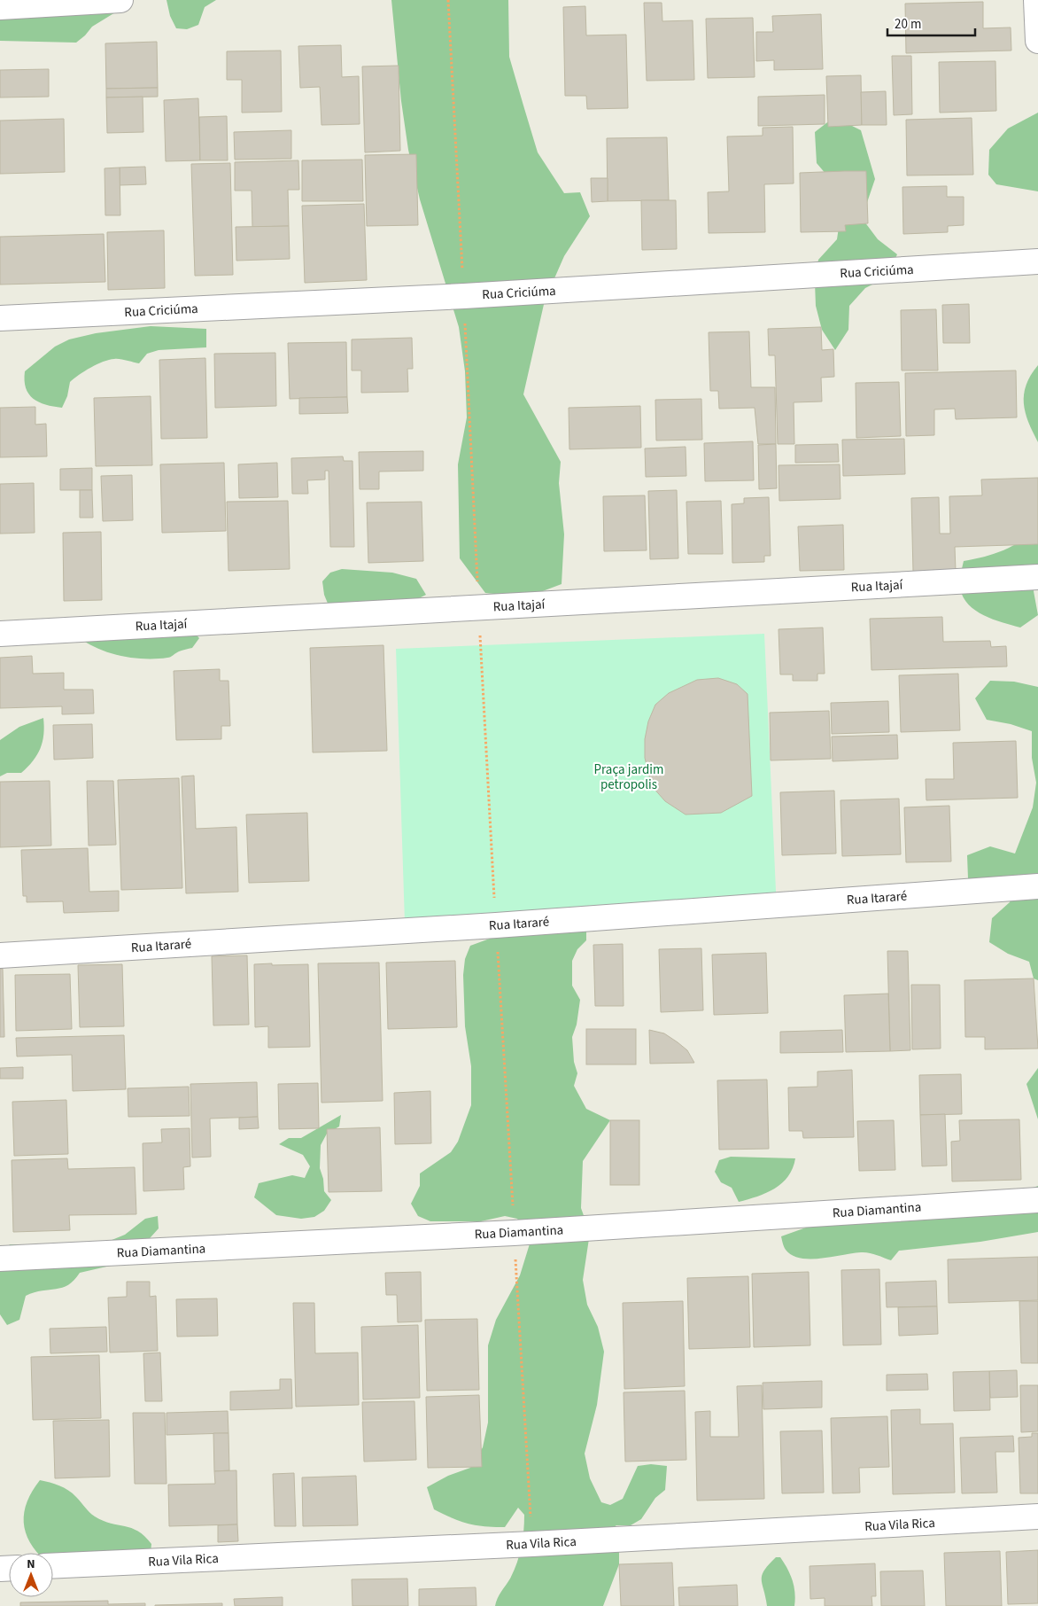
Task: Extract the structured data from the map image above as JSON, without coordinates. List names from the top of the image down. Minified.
{"streets":{"street":["Rua Criciúma","Rua Itajaí","Rua Itararé","Rua Diamantina","Rua Vila Rica"]},"parks":["Praça jardim petropolis"],"scale_bar":"20 m","north":"top"}
